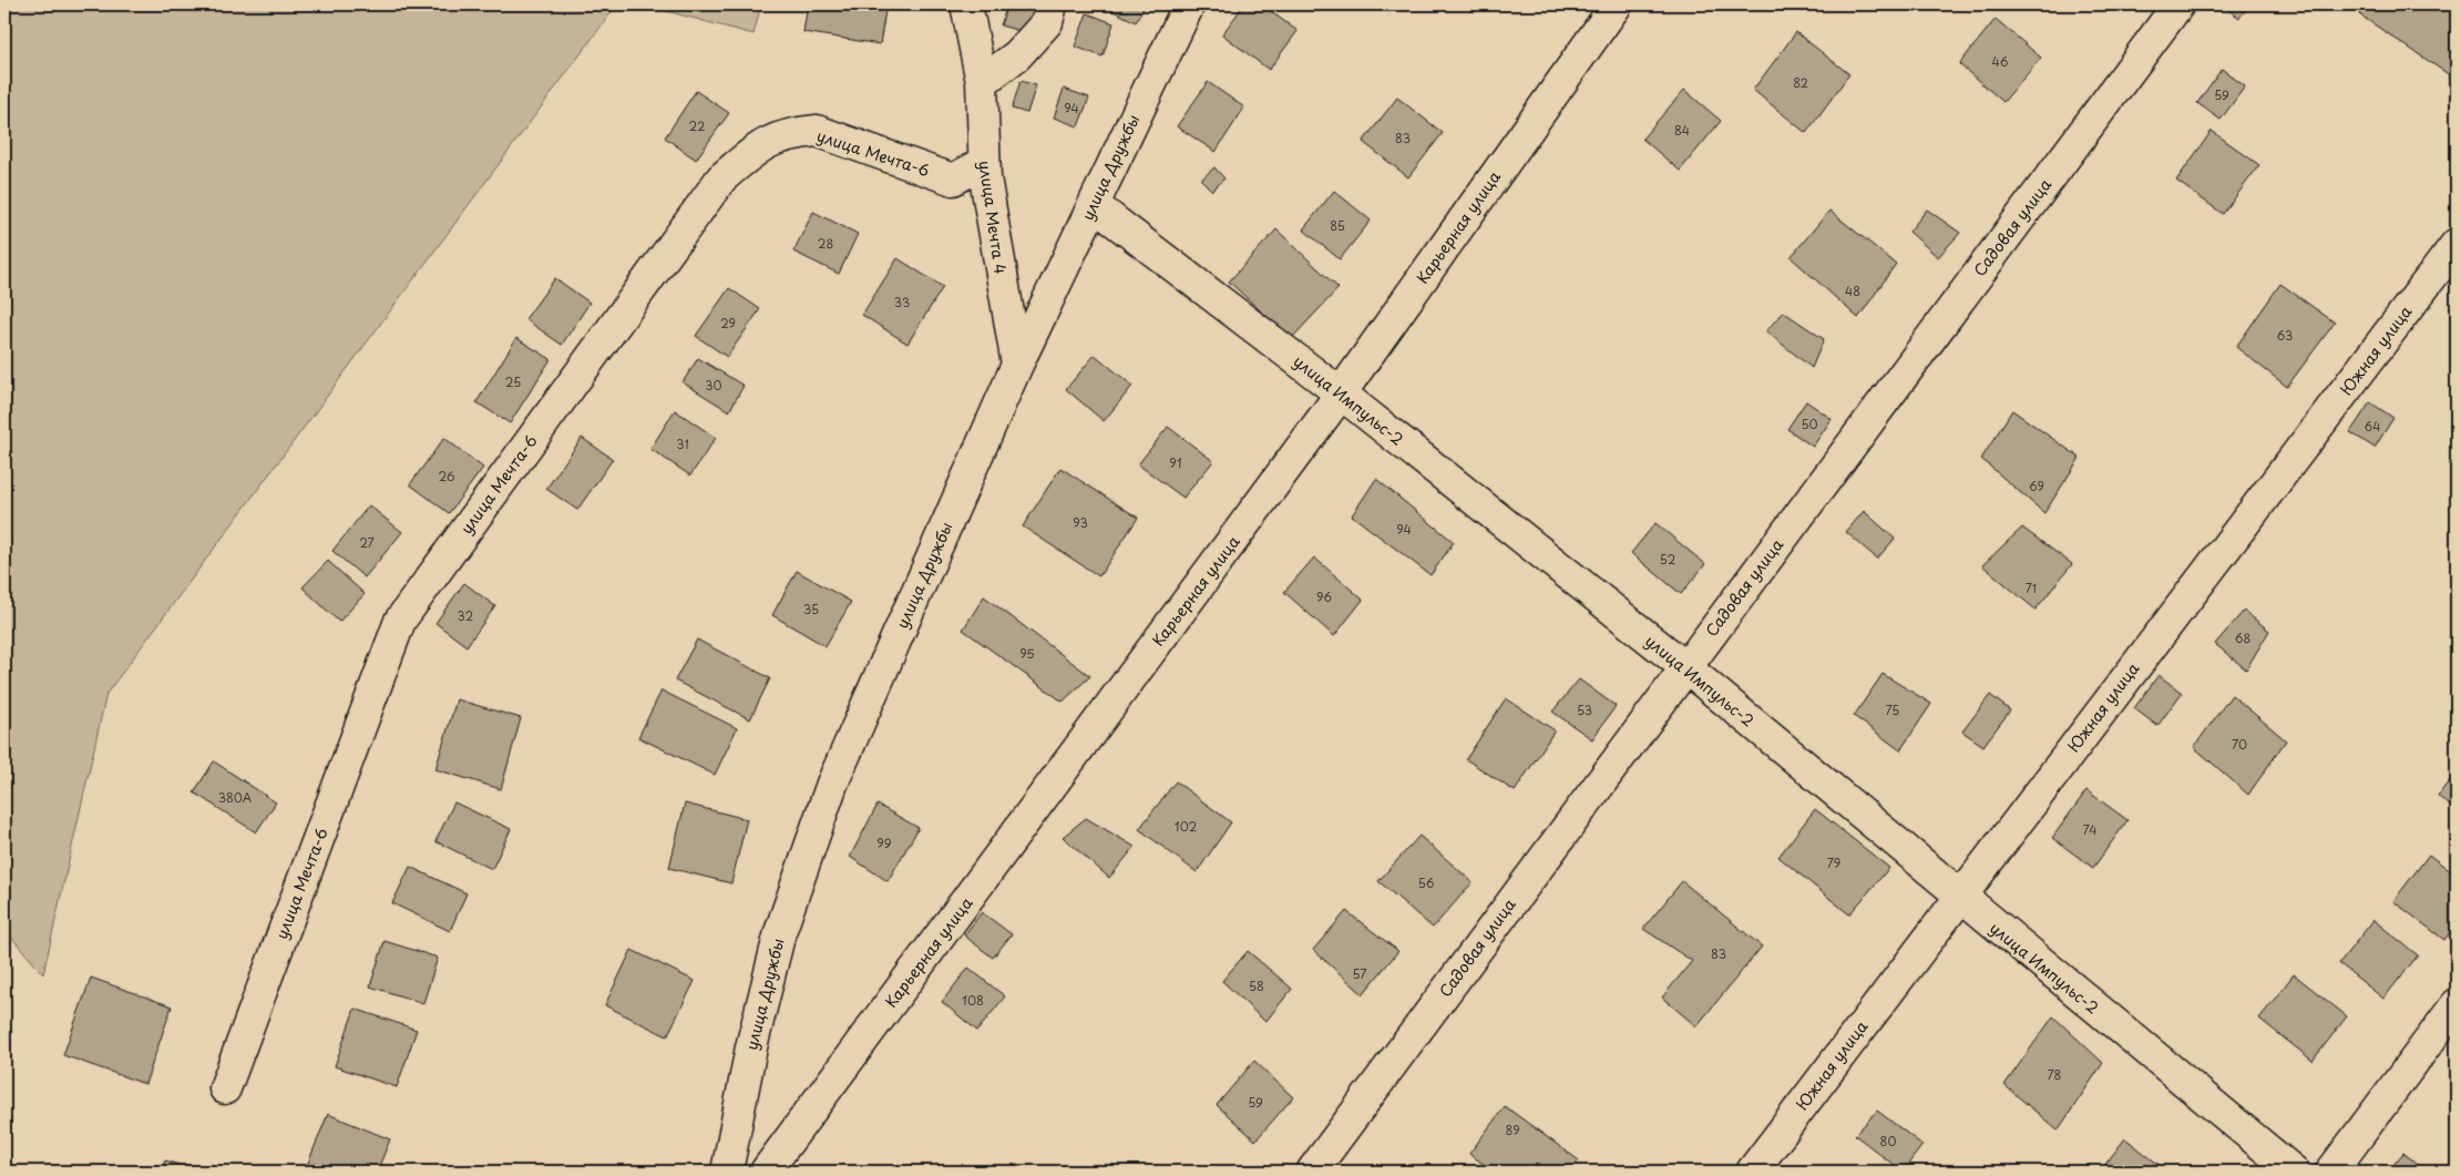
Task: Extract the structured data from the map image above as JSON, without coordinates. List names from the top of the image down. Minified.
{"streets":{"street":["улица Мечта-6","улица Дружбы","улица Мечта 4","Карьерная улица","Садовая улица","Южная улица","улица Импульс-2"]},"crossings":[["улица Мечта-6","улица Мечта 4"],["улица Дружбы","улица Мечта 4"],["улица Дружбы","улица Импульс-2"],["Карьерная улица","улица Импульс-2"],["Садовая улица","улица Импульс-2"],["Южная улица","улица Импульс-2"]],"house_numbers":["46","82","59","94","22","84","83","85","28","48","33","29","63","25","30","50","64","31","91","26","69","93","94","27","52","71","96","35","32","68","95","53","75","70","380А","102","74","99","79","56","83","57","58","108","78","59","89","80"]}
